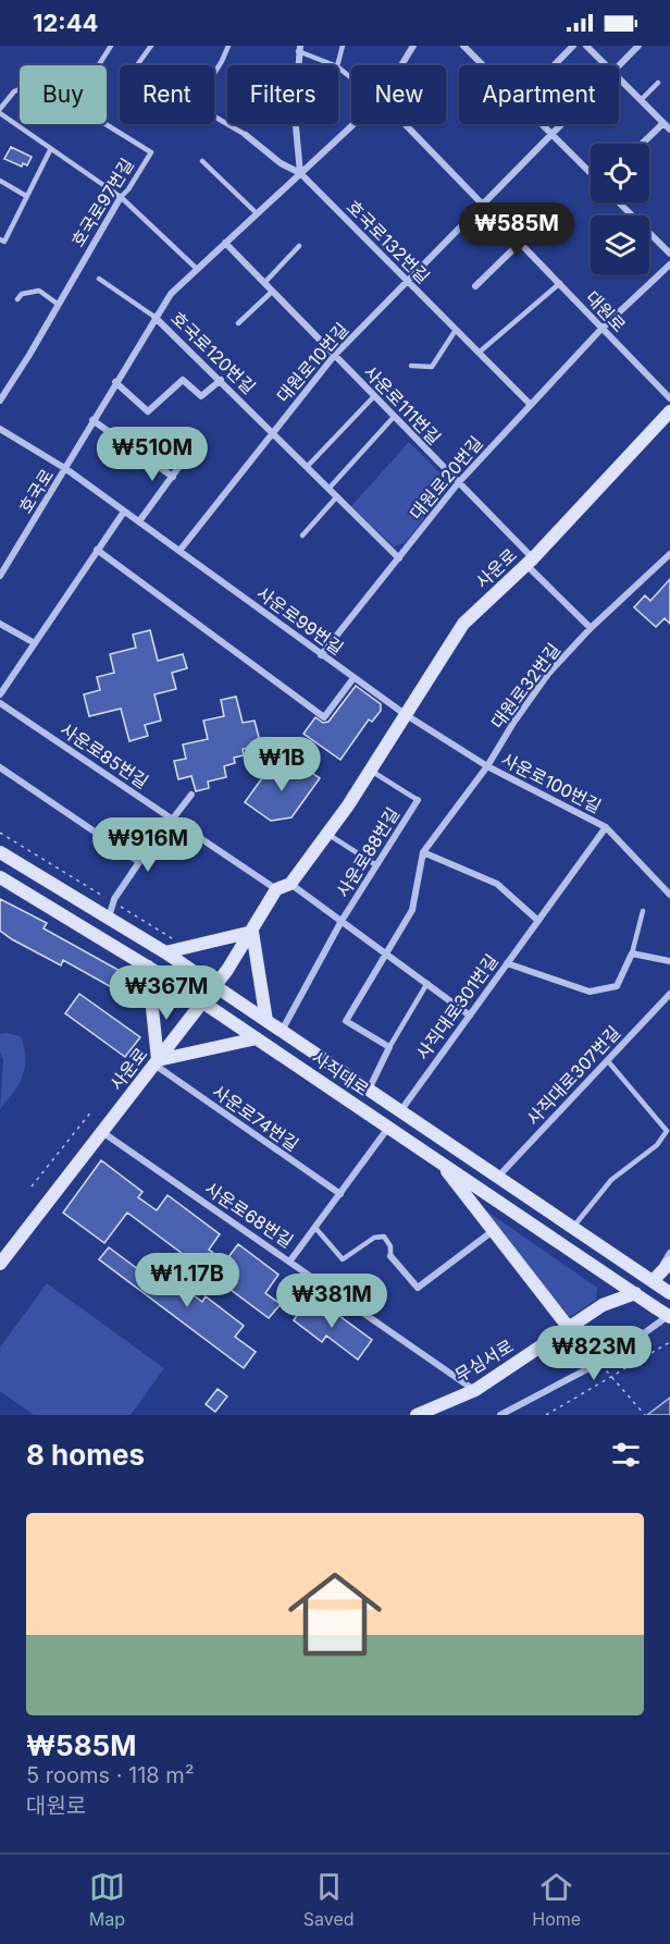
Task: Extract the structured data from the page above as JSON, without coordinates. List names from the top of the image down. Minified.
{"streets":{"street":["호국로97번길","호국로132번길","대원로","호국로120번길","대원로10번길","사운로111번길","대원로20번길","호국로","사운로","사운로99번길","대원로32번길","사운로85번길","사운로100번길","사운로88번길","사직대로301번길","사직대로","사직대로307번길","사운로74번길","사운로68번길","무심서로"]},"crossings":[["호국로132번길","대원로10번길"],["호국로132번길","대원로20번길"],["호국로132번길","호국로"],["대원로","대원로10번길"],["대원로","대원로20번길"],["호국로120번길","대원로10번길"],["호국로120번길","대원로20번길"],["호국로120번길","호국로"],["대원로10번길","사운로111번길"],["대원로10번길","사운로99번길"],["사운로111번길","대원로20번길"],["사운로111번길","호국로"],["사운로111번길","사운로"],["사운로111번길","대원로32번길"],["대원로20번길","사운로99번길"],["호국로","사운로99번길"],["사운로","사운로99번길"],["사운로","사운로85번길"],["사운로","사운로100번길"],["사운로","사운로88번길"],["사운로","사직대로"],["사운로","사운로74번길"],["사운로","사운로68번길"],["사운로99번길","사운로100번길"],["대원로32번길","사운로100번길"],["대원로32번길","사운로88번길"],["사운로100번길","사직대로301번길"],["사운로88번길","사직대로301번길"],["사운로88번길","사직대로"],["사직대로301번길","사직대로"],["사직대로","사직대로307번길"],["사직대로","무심서로"],["사운로68번길","무심서로"]],"page":{"status":"12:44","chip":["Buy","Rent","Filters","New","Apartment"],"price":["₩585M","₩510M","₩1B","₩916M","₩367M","₩1.17B","₩381M","₩823M"],"heading":"8 homes","list":[{"name":"₩585M","note":"5 rooms · 118 m² · 대원로"}],"tabs":["Map","Saved","Home"]}}
